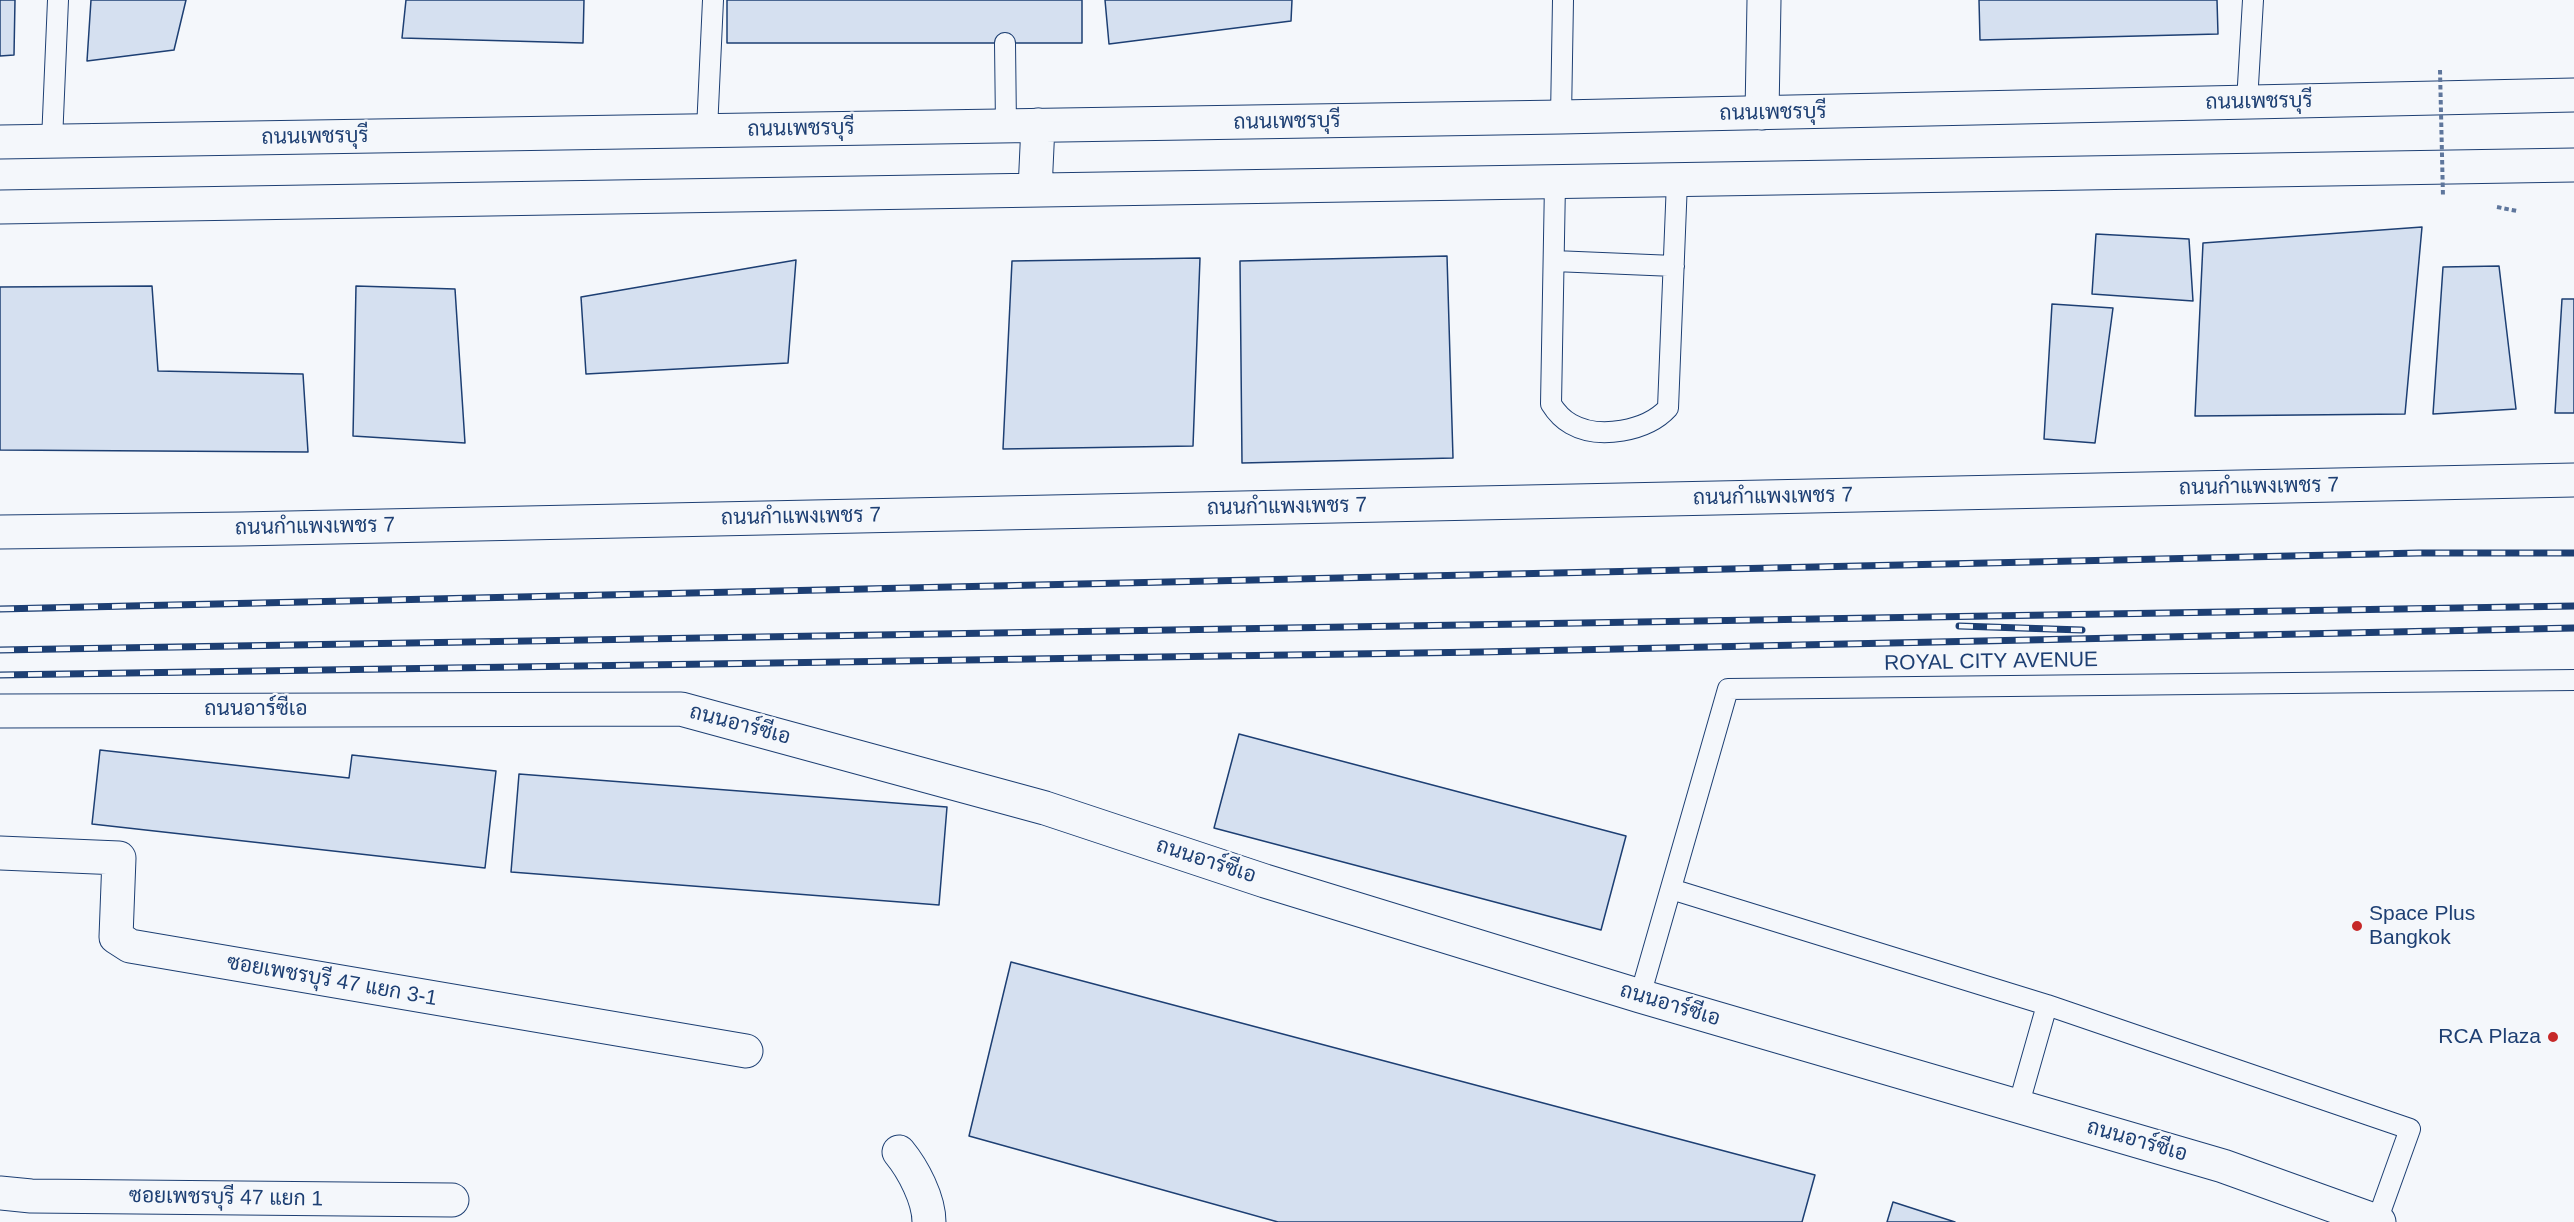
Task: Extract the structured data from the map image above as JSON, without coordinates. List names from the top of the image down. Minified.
{"streets":{"street":["ถนนเพชรบุรี","ถนนกำแพงเพชร 7","ถนนอาร์ซีเอ","ซอยเพชรบุรี 47 แยก 3-1","ซอยเพชรบุรี 47 แยก 1"],"lane":["ROYAL CITY AVENUE"]},"crossings":[["ROYAL CITY AVENUE","ถนนอาร์ซีเอ"]],"places":["Space Plus Bangkok","RCA Plaza"]}
